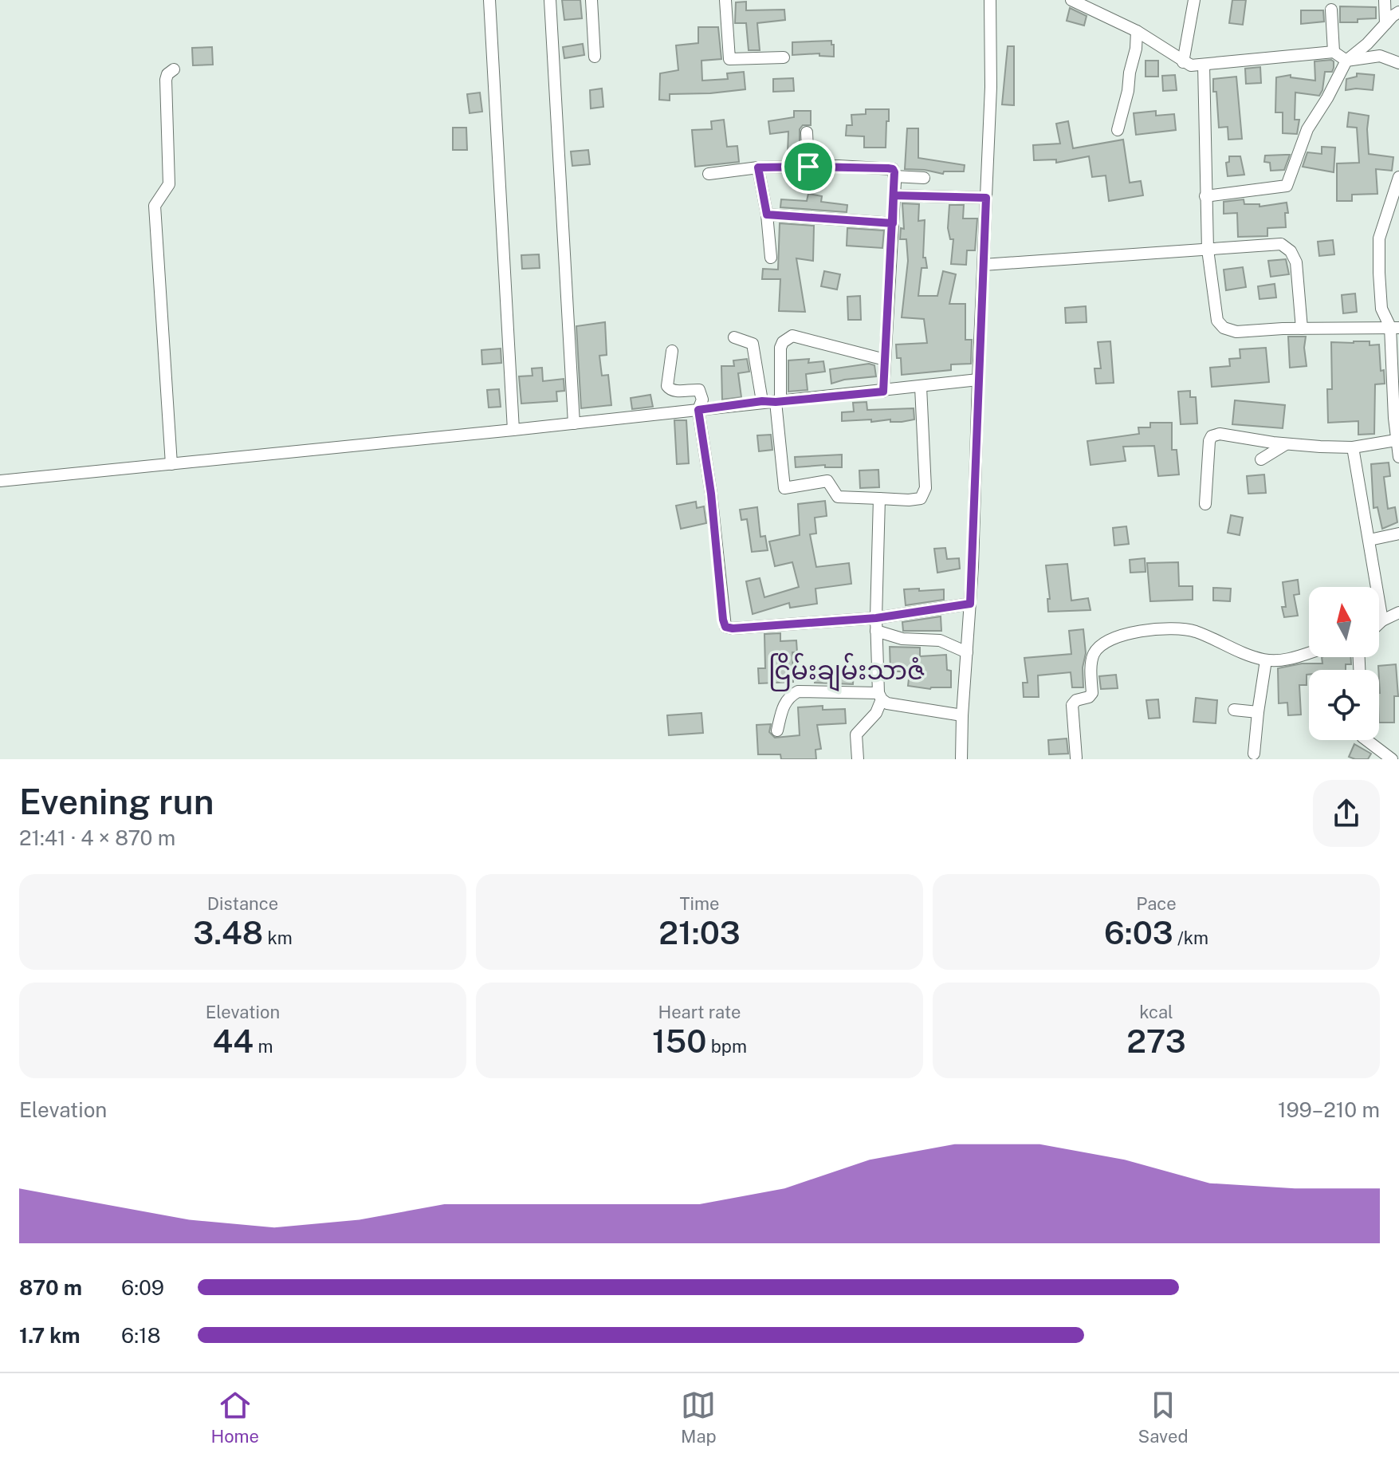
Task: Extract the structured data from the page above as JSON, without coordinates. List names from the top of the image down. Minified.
{"districts":["ငြိမ်းချမ်းသာဇံ"],"north":"top","page":{"heading":["Evening run","21:41 · 4 × 870 m"],"stats":[["Distance","3.48 km"],["Time","21:03"],["Pace","6:03 /km"],["Elevation","44 m"],["Heart rate","150 bpm"],["kcal","273"]],"chart":["Elevation","199–210 m"],"list":[{"name":"870 m","note":"6:09"},{"name":"1.7 km","note":"6:18"}],"tabs":["Home","Map","Saved"]}}
